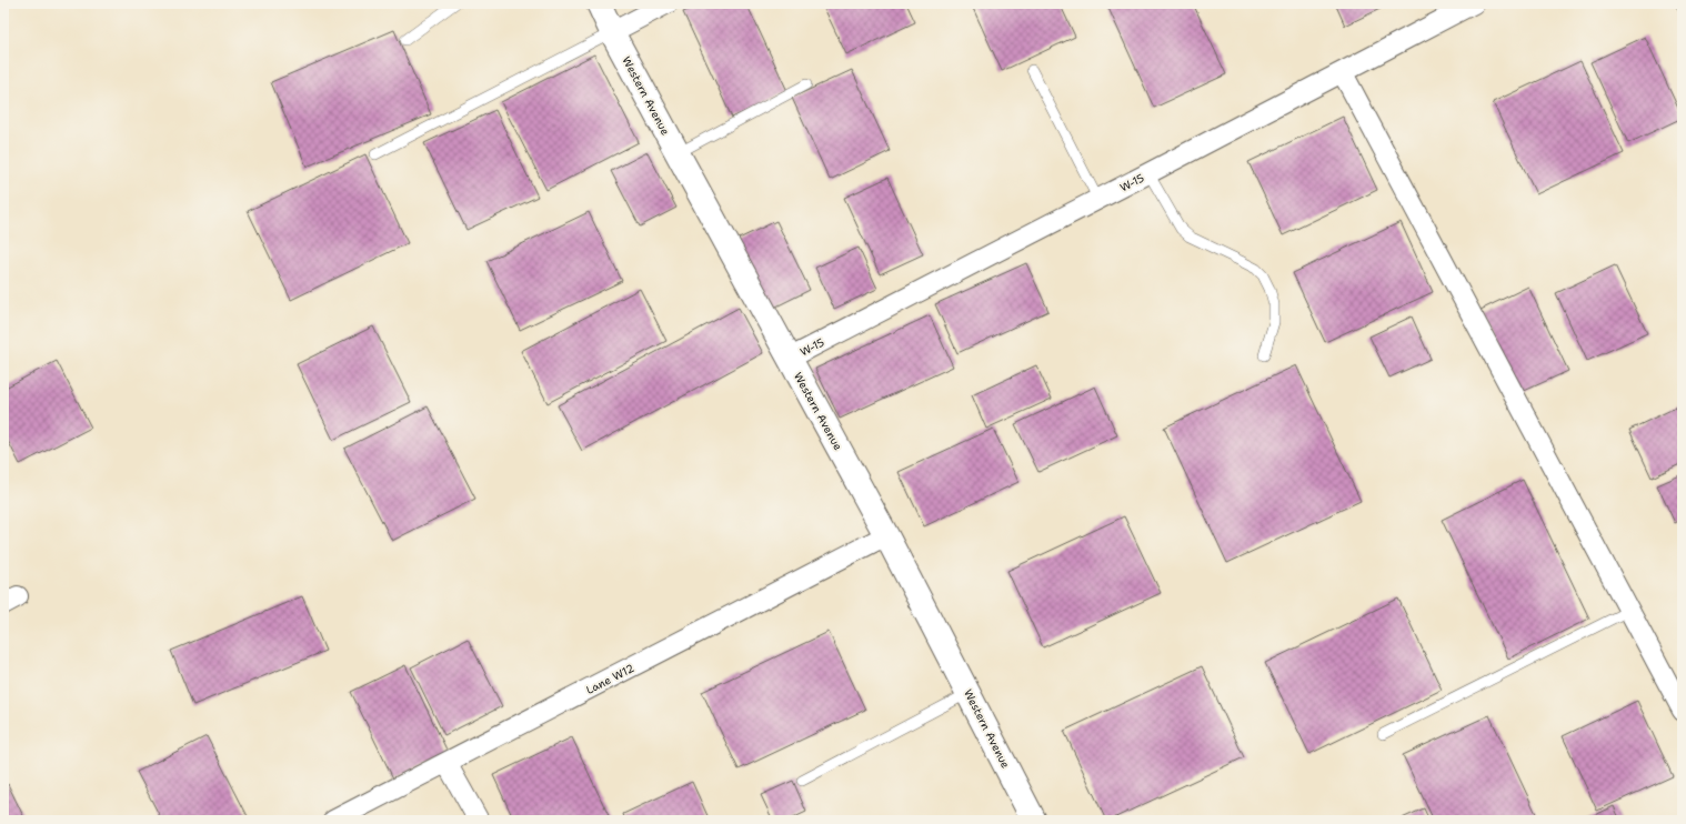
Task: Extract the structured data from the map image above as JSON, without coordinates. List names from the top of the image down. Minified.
{"streets":{"street":["Western Avenue","W-15","Lane W12"]},"crossings":[["Western Avenue","W-15"],["Western Avenue","Lane W12"]]}
